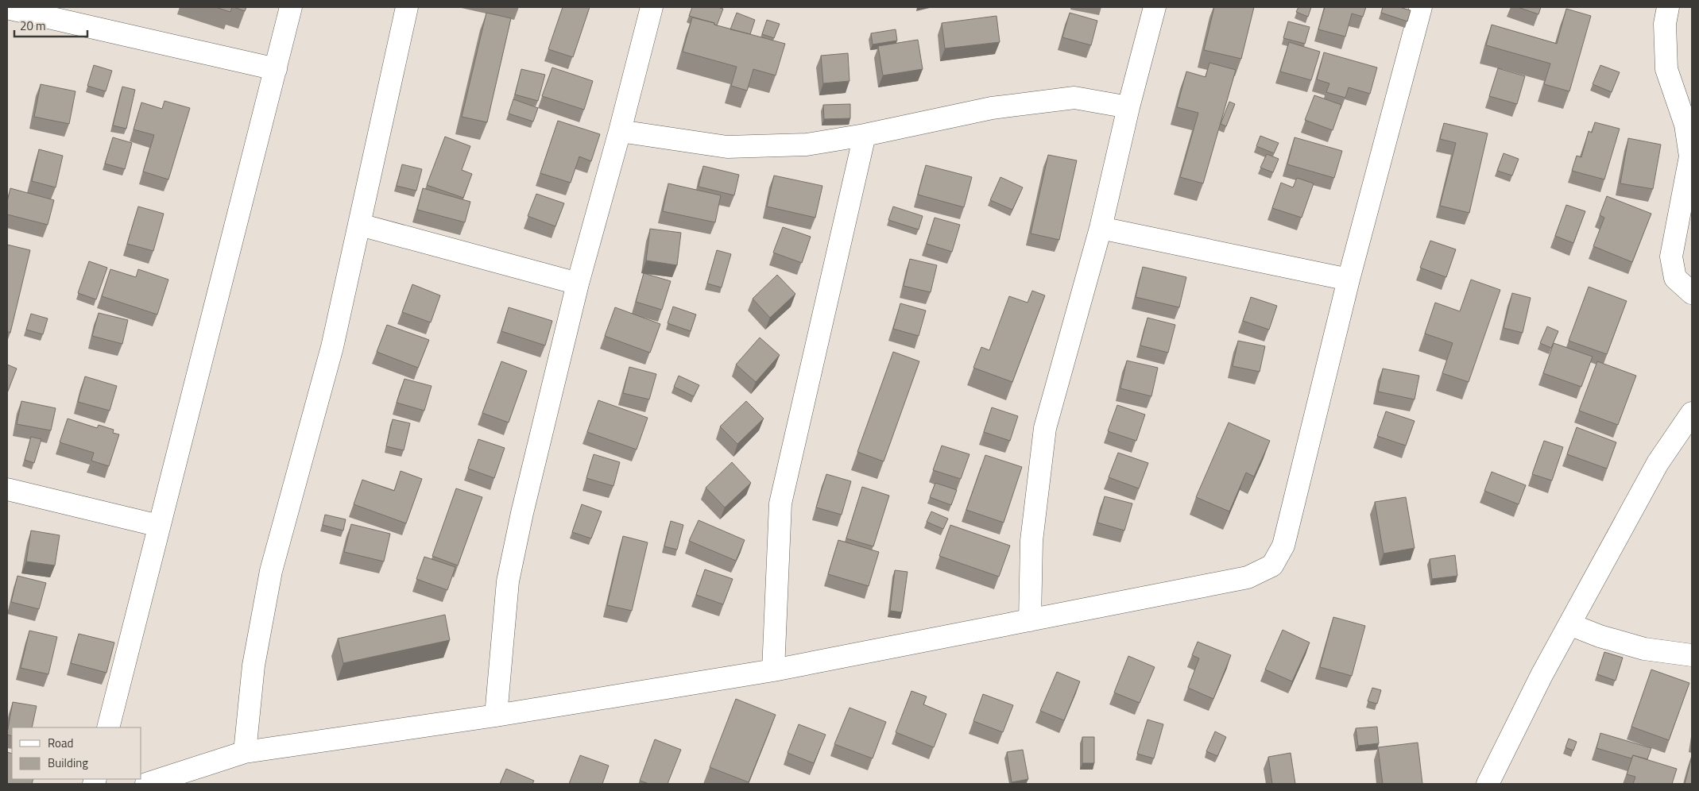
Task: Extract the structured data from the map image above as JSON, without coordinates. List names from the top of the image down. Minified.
{"legend":["Road","Building"],"scale_bar":"20 m"}
